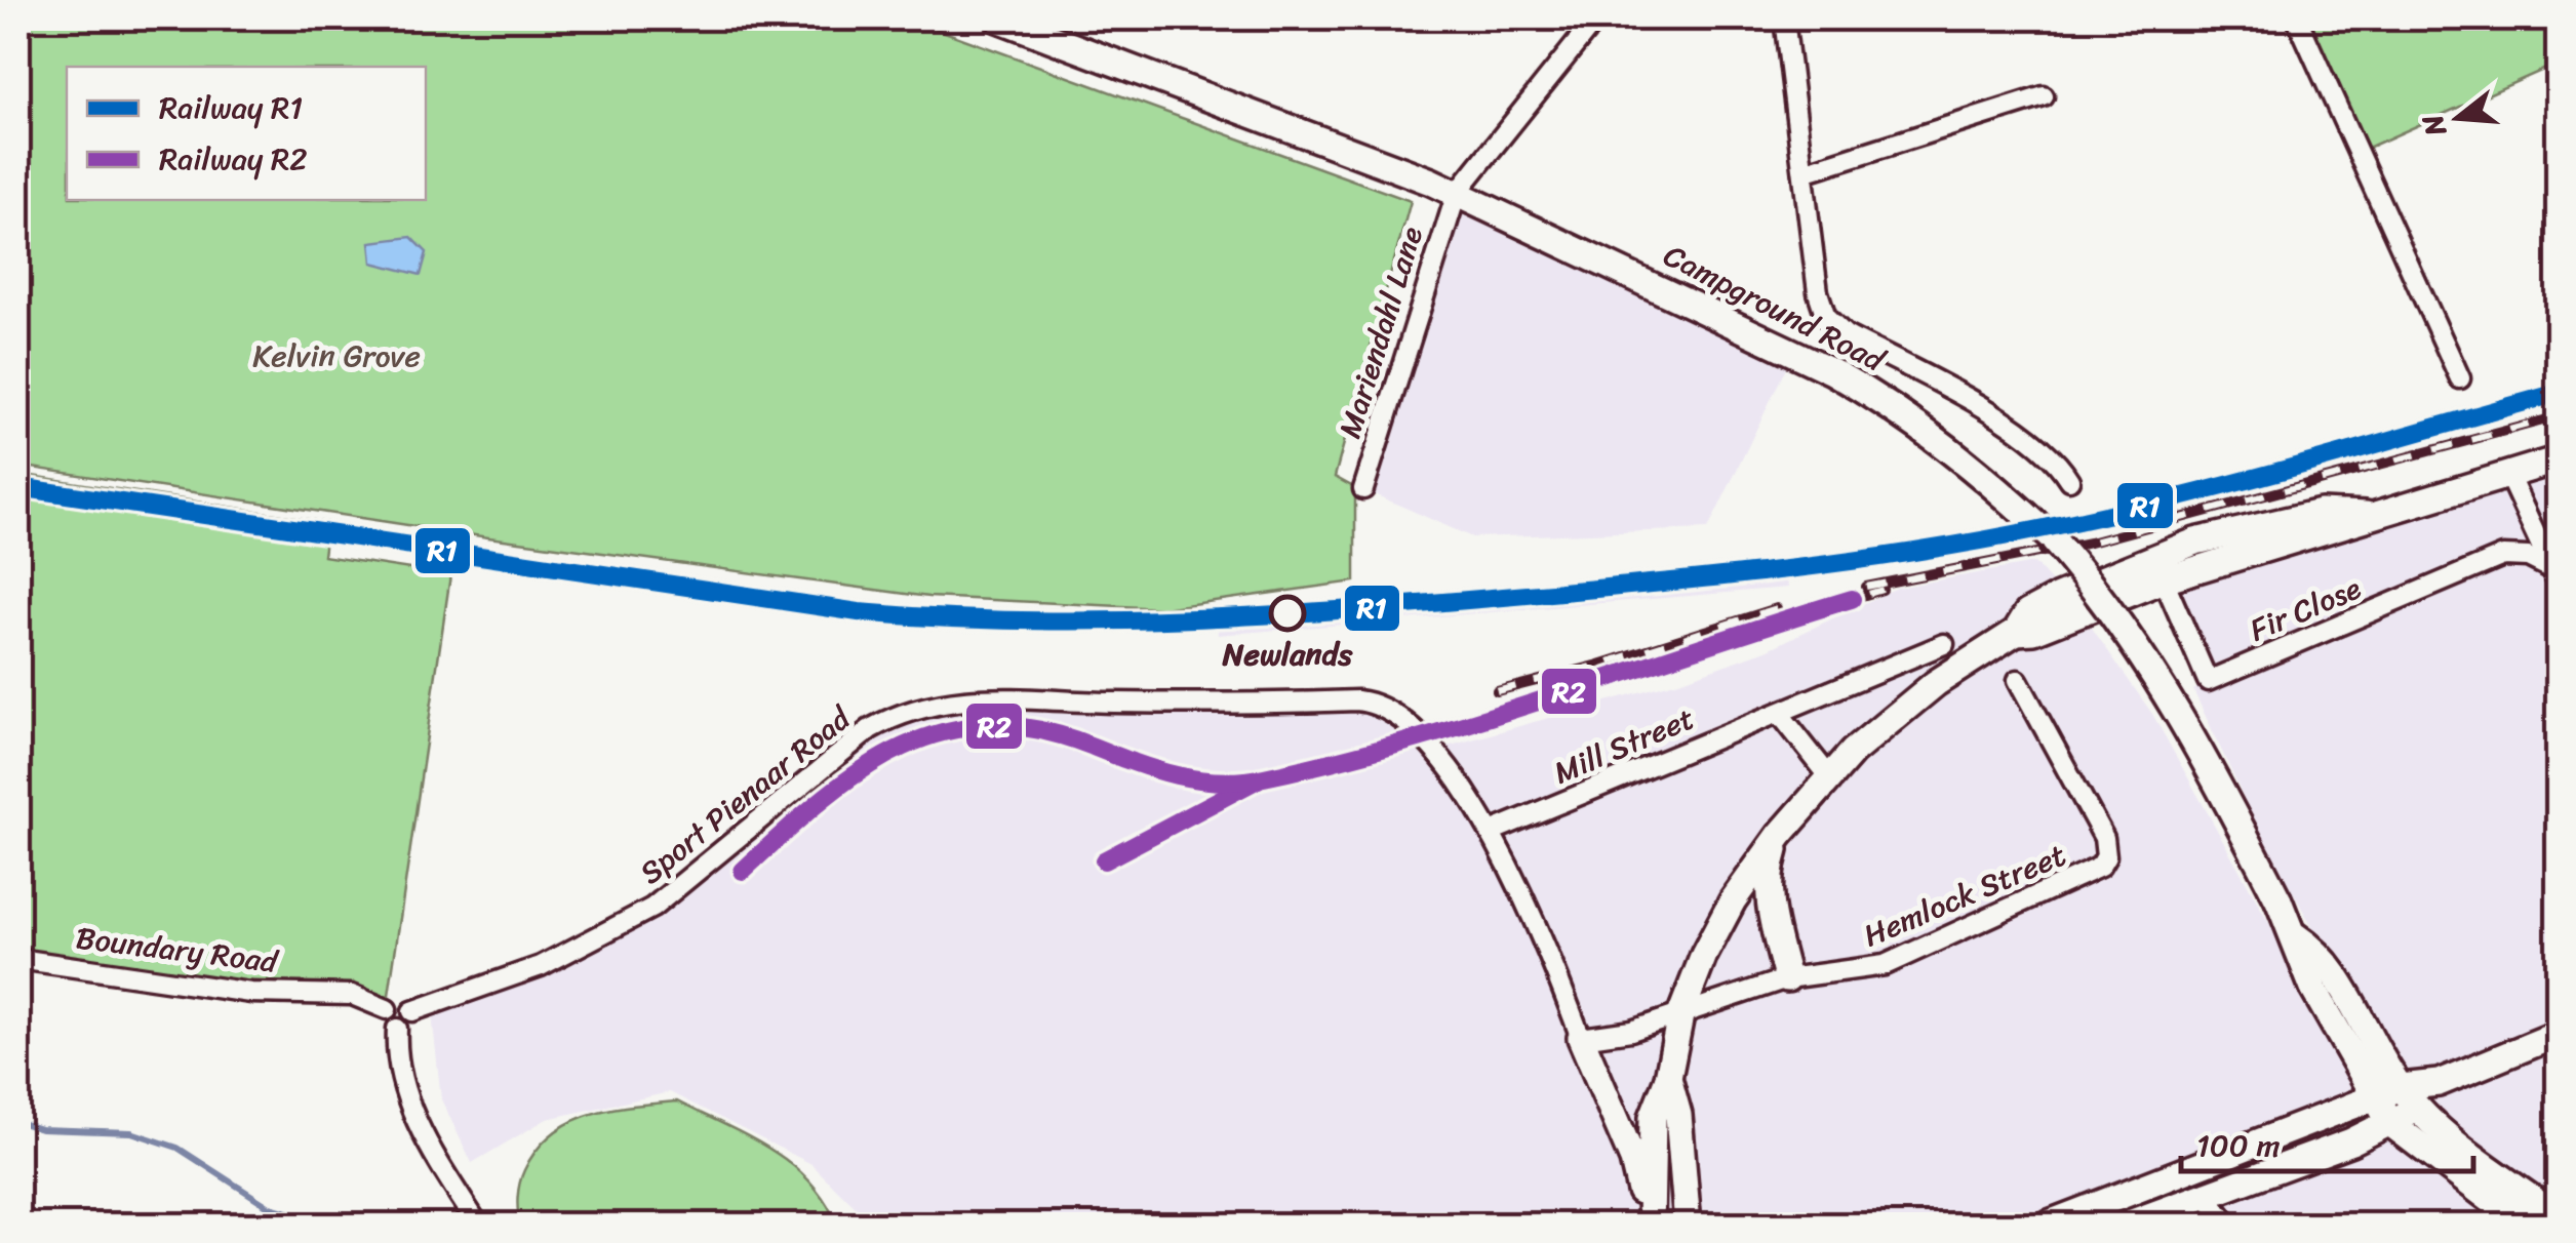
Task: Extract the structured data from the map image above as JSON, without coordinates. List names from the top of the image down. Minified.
{"streets":{"main road":["Campground Road"],"street":["Mariendahl Lane","Fir Close","Mill Street","Sport Pienaar Road","Hemlock Street","Boundary Road"]},"crossings":[["Campground Road","Mariendahl Lane"],["Mill Street","Sport Pienaar Road"],["Sport Pienaar Road","Boundary Road"]],"parks":["Kelvin Grove"],"places":["Newlands"],"lines":["rail line R1","rail line R2"],"legend":["Railway R1","Railway R2"],"scale_bar":"100 m","north":"left"}
